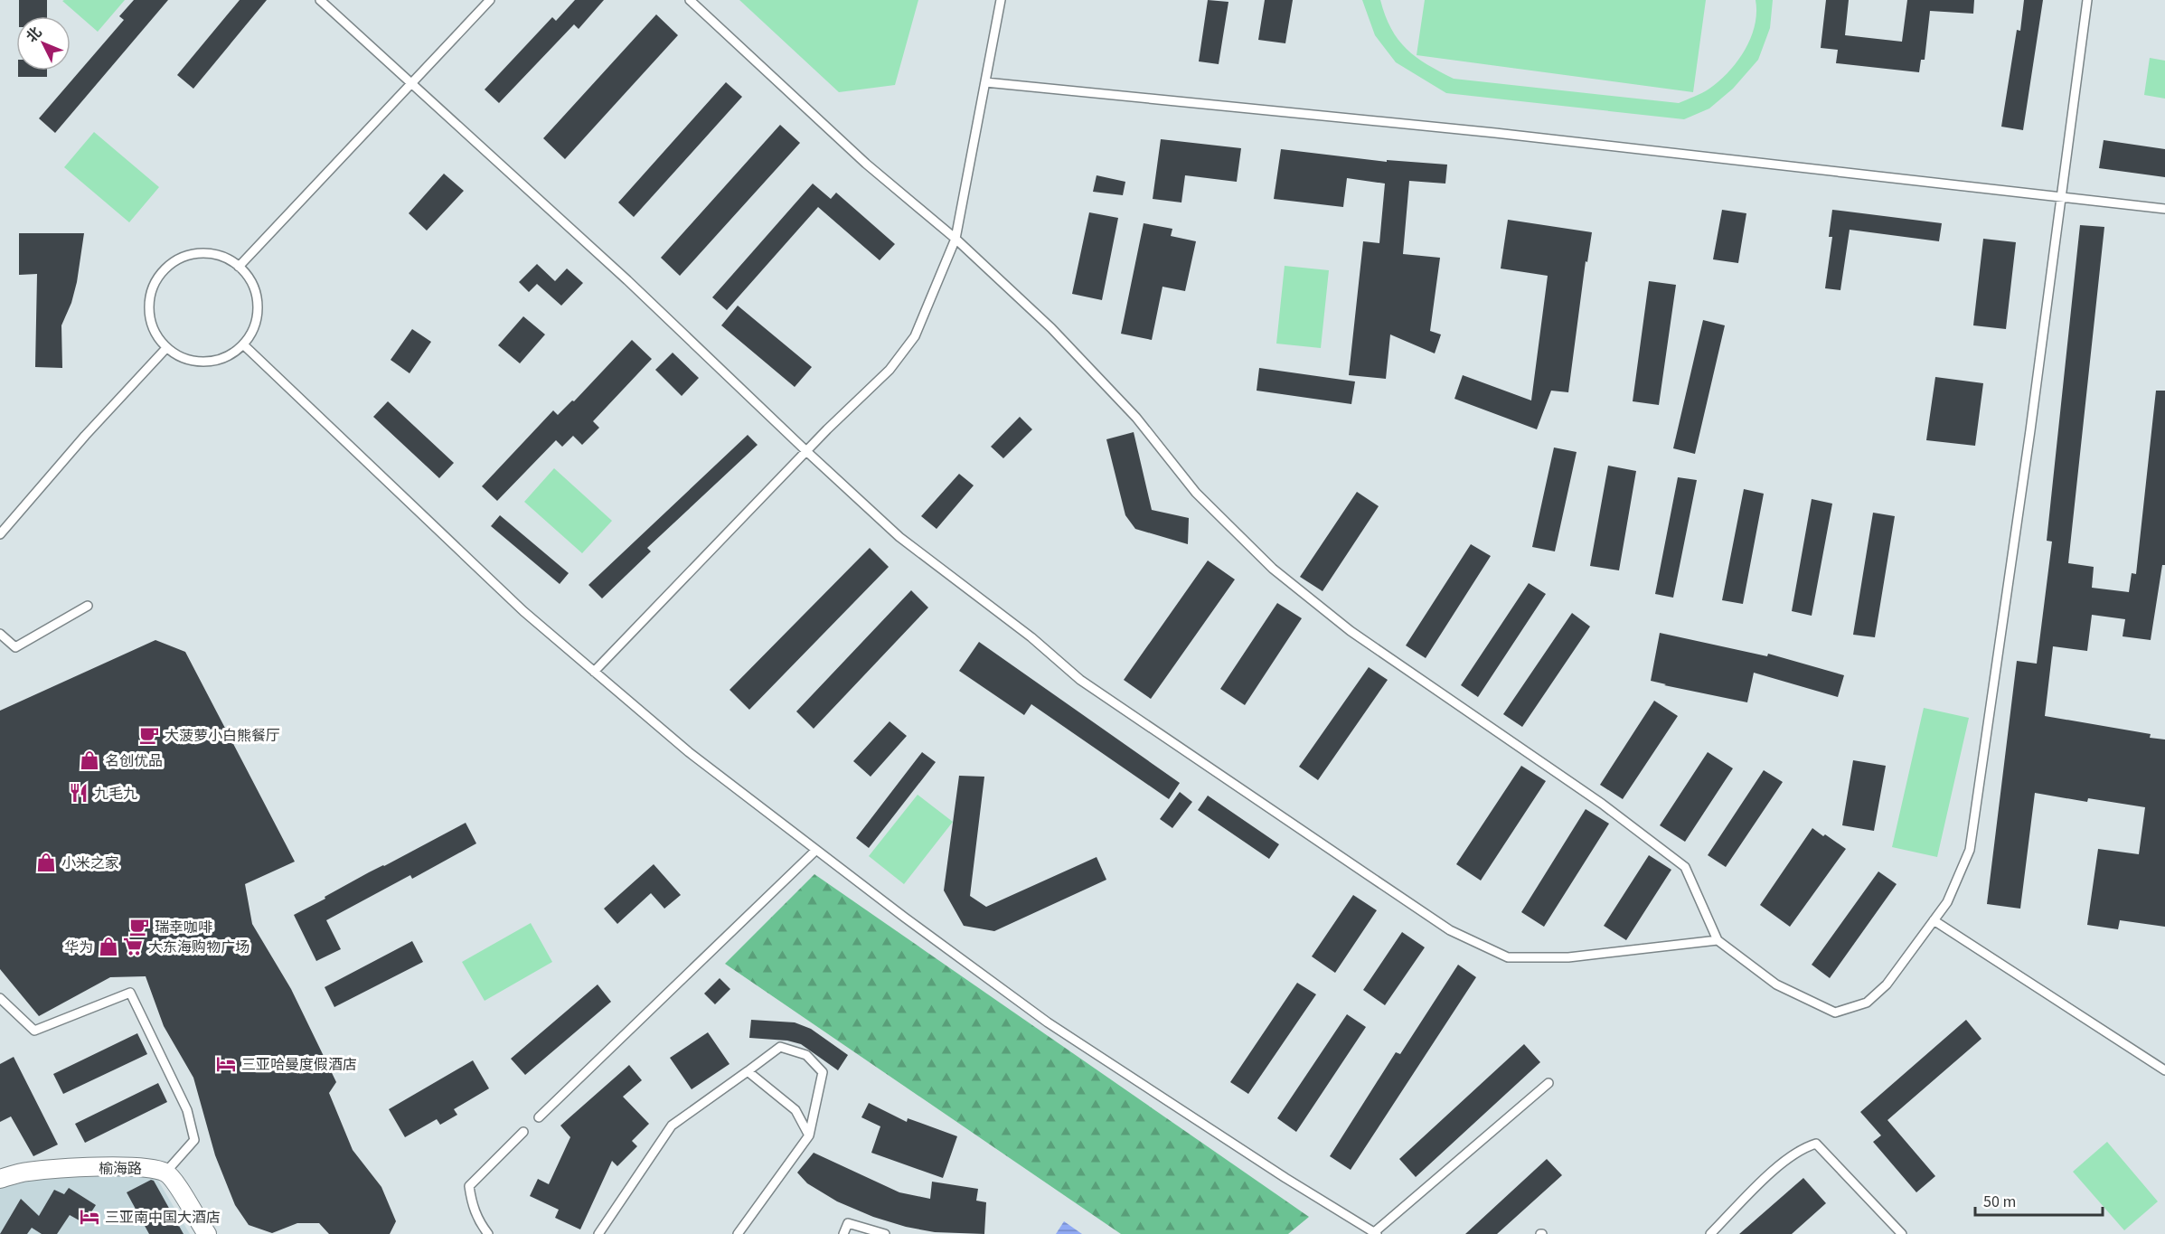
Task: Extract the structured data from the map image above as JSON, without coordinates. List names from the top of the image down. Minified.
{"streets":{"street":["榆海路"]},"places":{"cafe":["大菠萝小白熊餐厅","瑞幸咖啡"],"shop":["名创优品","小米之家","华为"],"restaurant":["九毛九"],"supermarket":["大东海购物广场"],"hotel":["三亚哈曼度假酒店","三亚南中国大酒店"]},"scale_bar":"50 m","north":"top left"}
